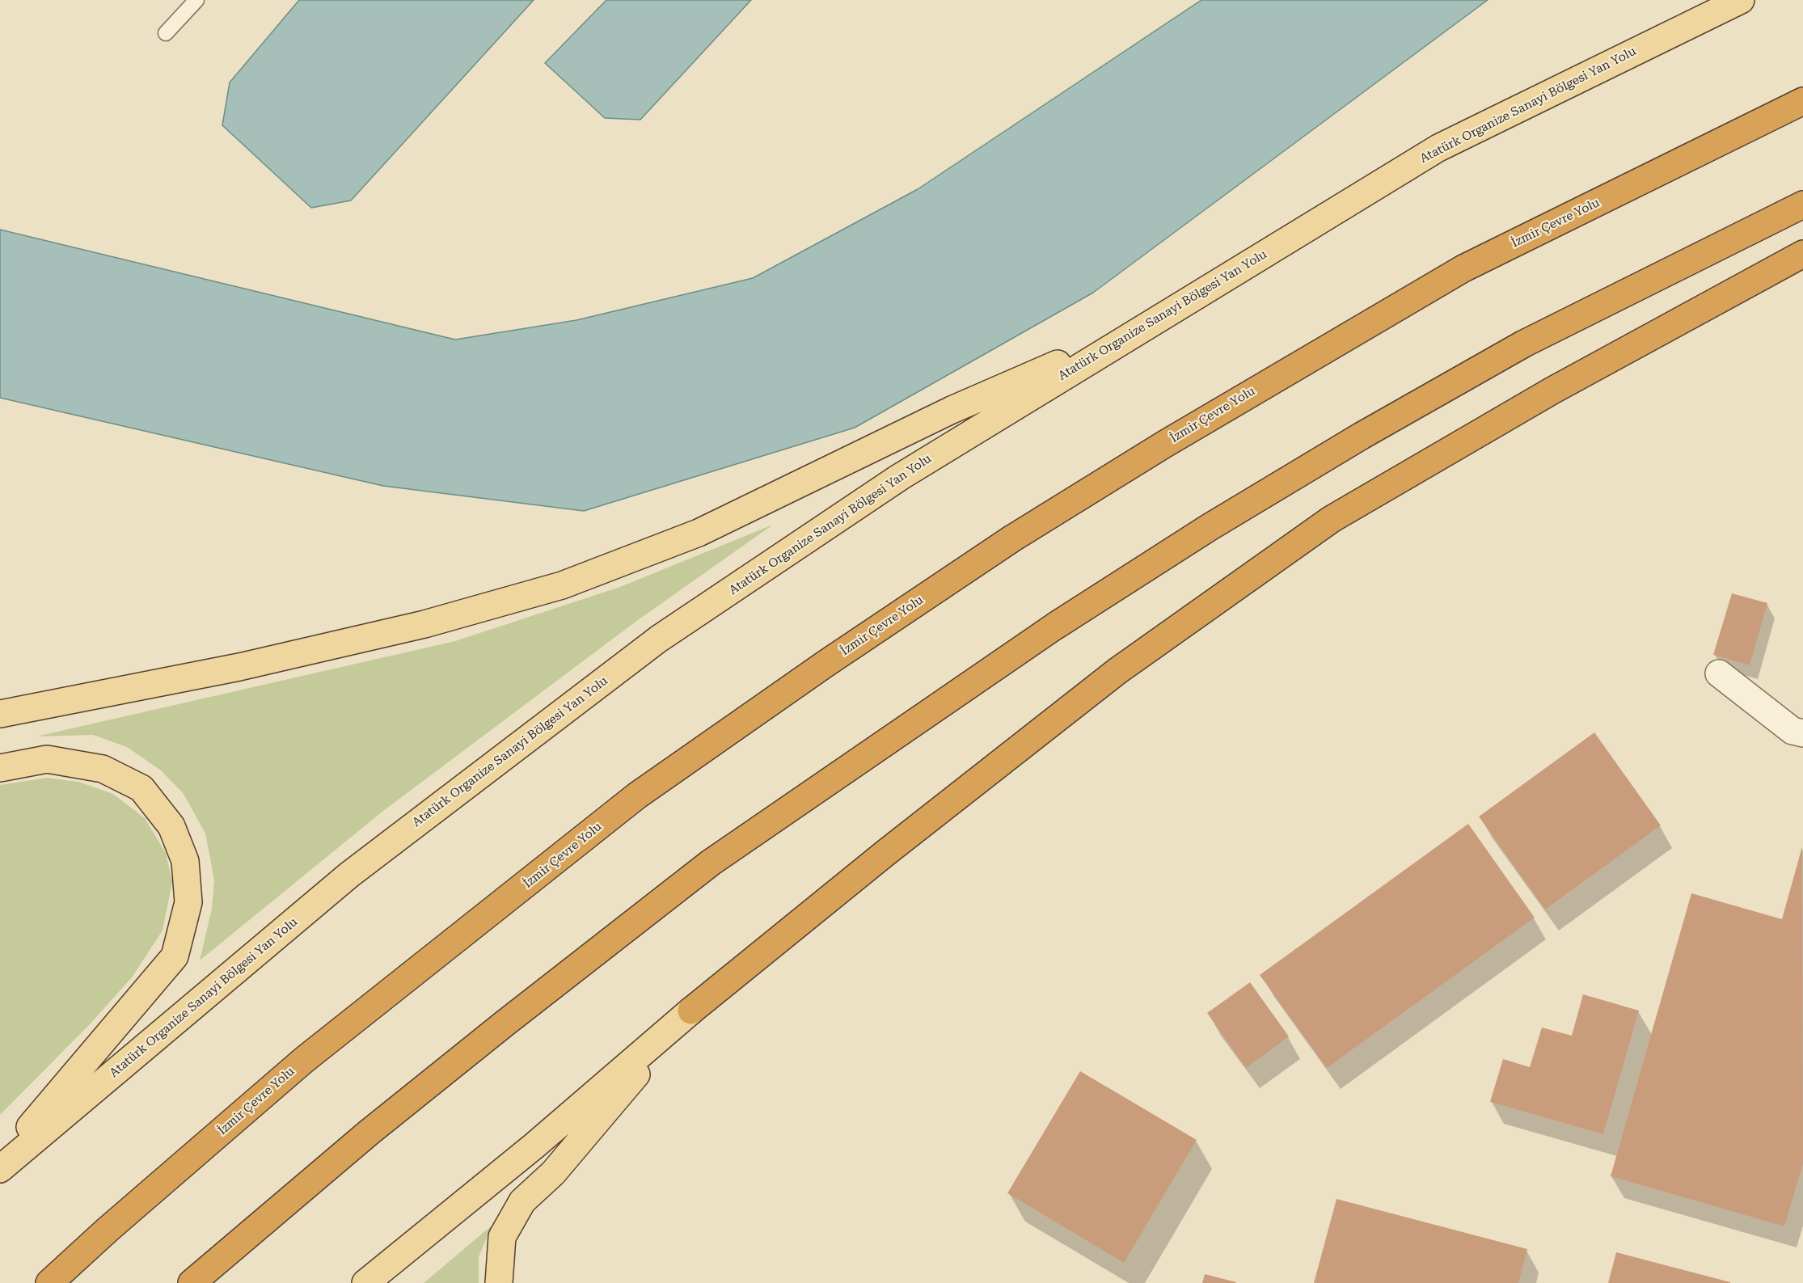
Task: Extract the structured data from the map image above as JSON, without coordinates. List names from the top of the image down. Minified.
{"streets":{"highway":["İzmir Çevre Yolu"],"main road":["Atatürk Organize Sanayi Bölgesi Yan Yolu"]}}
